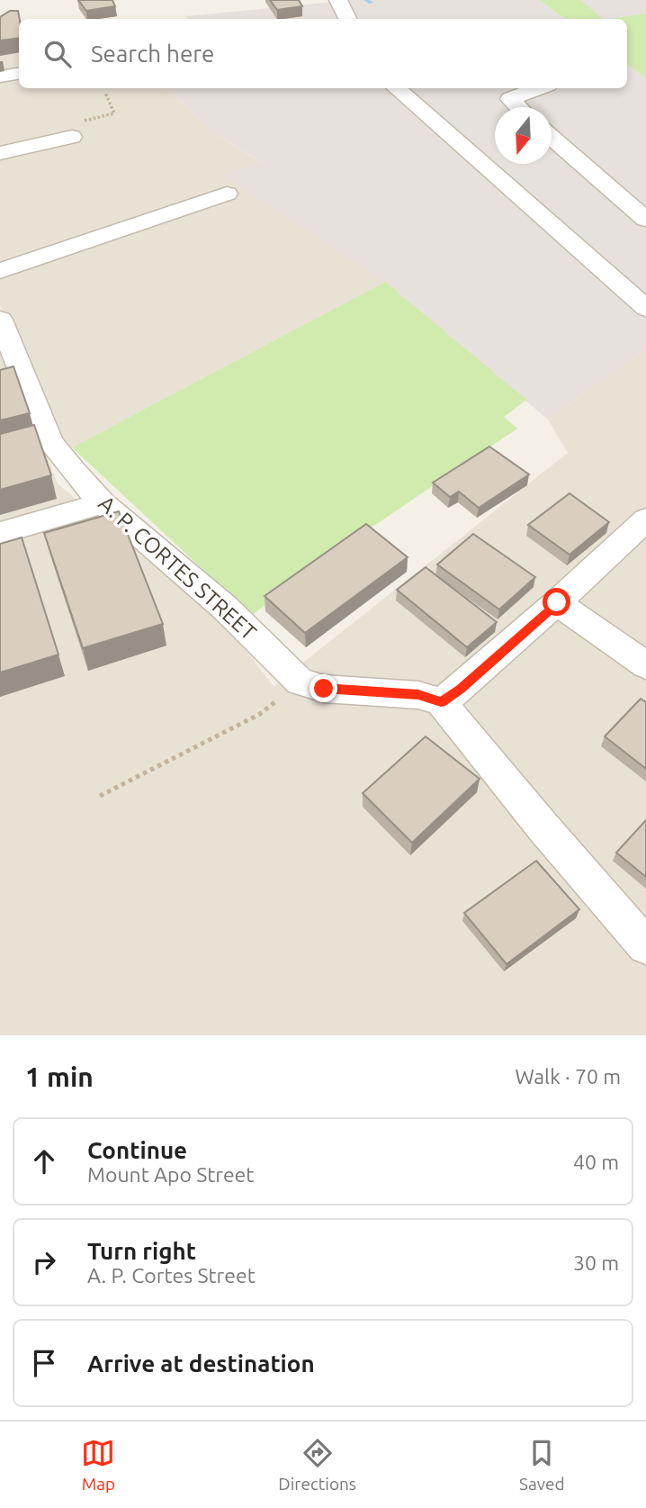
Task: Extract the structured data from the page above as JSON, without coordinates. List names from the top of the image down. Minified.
{"streets":{"street":["A. P. CORTES STREET"]},"north":"bottom","page":{"search":"Search here","heading":["1 min","Walk · 70 m"],"list":[["Continue","Mount Apo Street","40 m"],["Turn right","A. P. Cortes Street","30 m"],"Arrive at destination"],"nav":["Map","Directions","Saved"]}}
